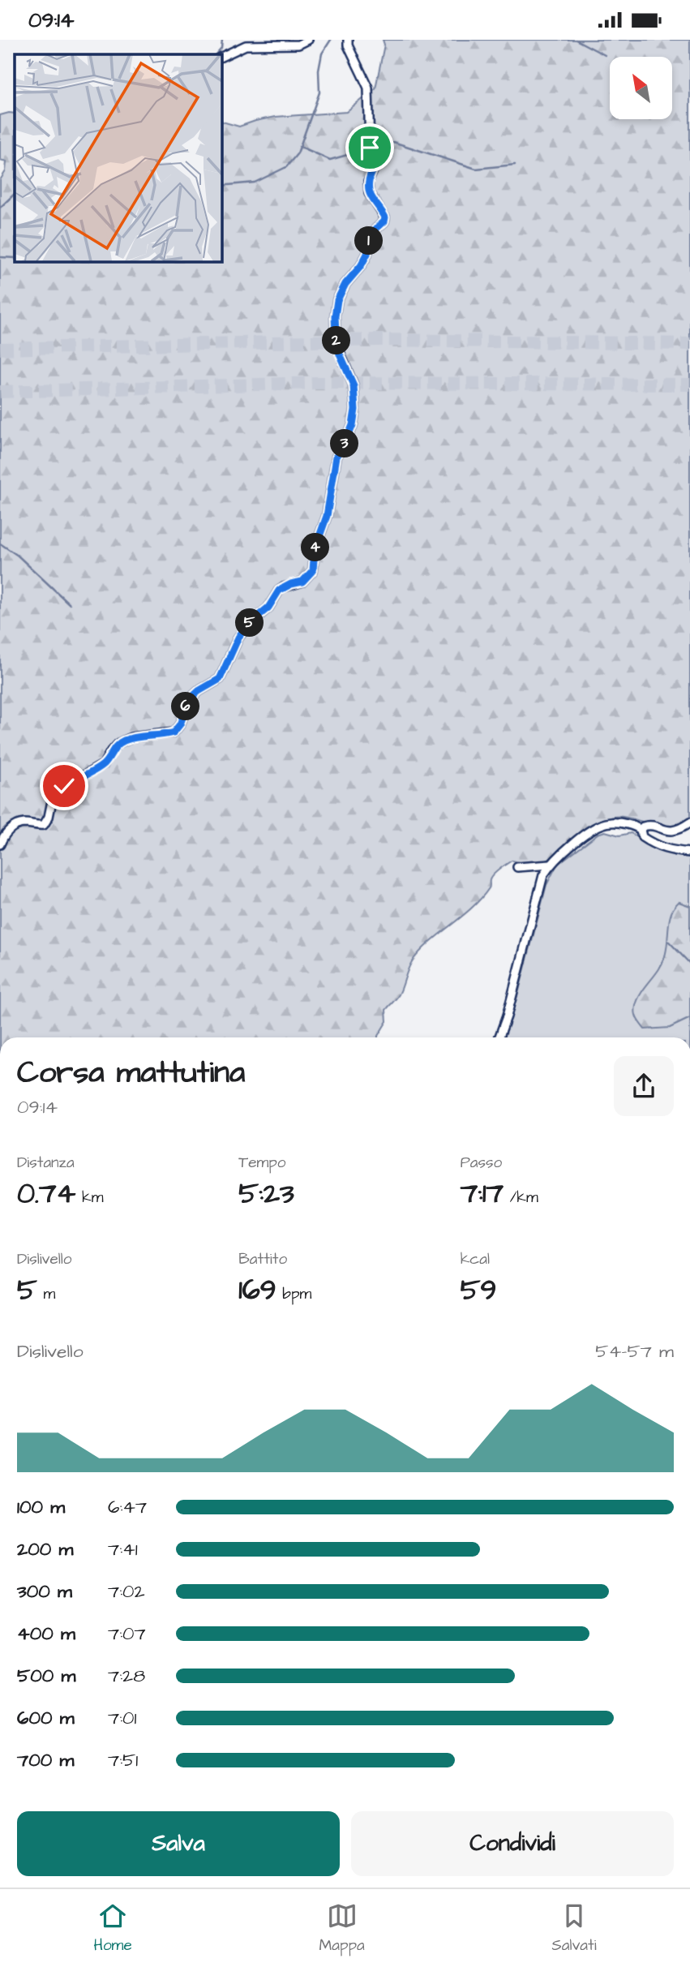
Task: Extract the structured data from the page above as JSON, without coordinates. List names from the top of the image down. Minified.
{"north":"top left","page":{"status":"09:14","pins":["1","2","3","4","5","6"],"heading":["Corsa mattutina","09:14"],"stats":[["Distanza","0.74 km"],["Tempo","5:23"],["Passo","7:17 /km"],["Dislivello","5 m"],["Battito","169 bpm"],["kcal","59"]],"chart":["Dislivello","54–57 m"],"list":[{"name":"100 m","note":"6:47"},{"name":"200 m","note":"7:41"},{"name":"300 m","note":"7:02"},{"name":"400 m","note":"7:07"},{"name":"500 m","note":"7:28"},{"name":"600 m","note":"7:01"},{"name":"700 m","note":"7:51"}],"buttons":["Salva","Condividi"],"tabs":["Home","Mappa","Salvati"]}}
